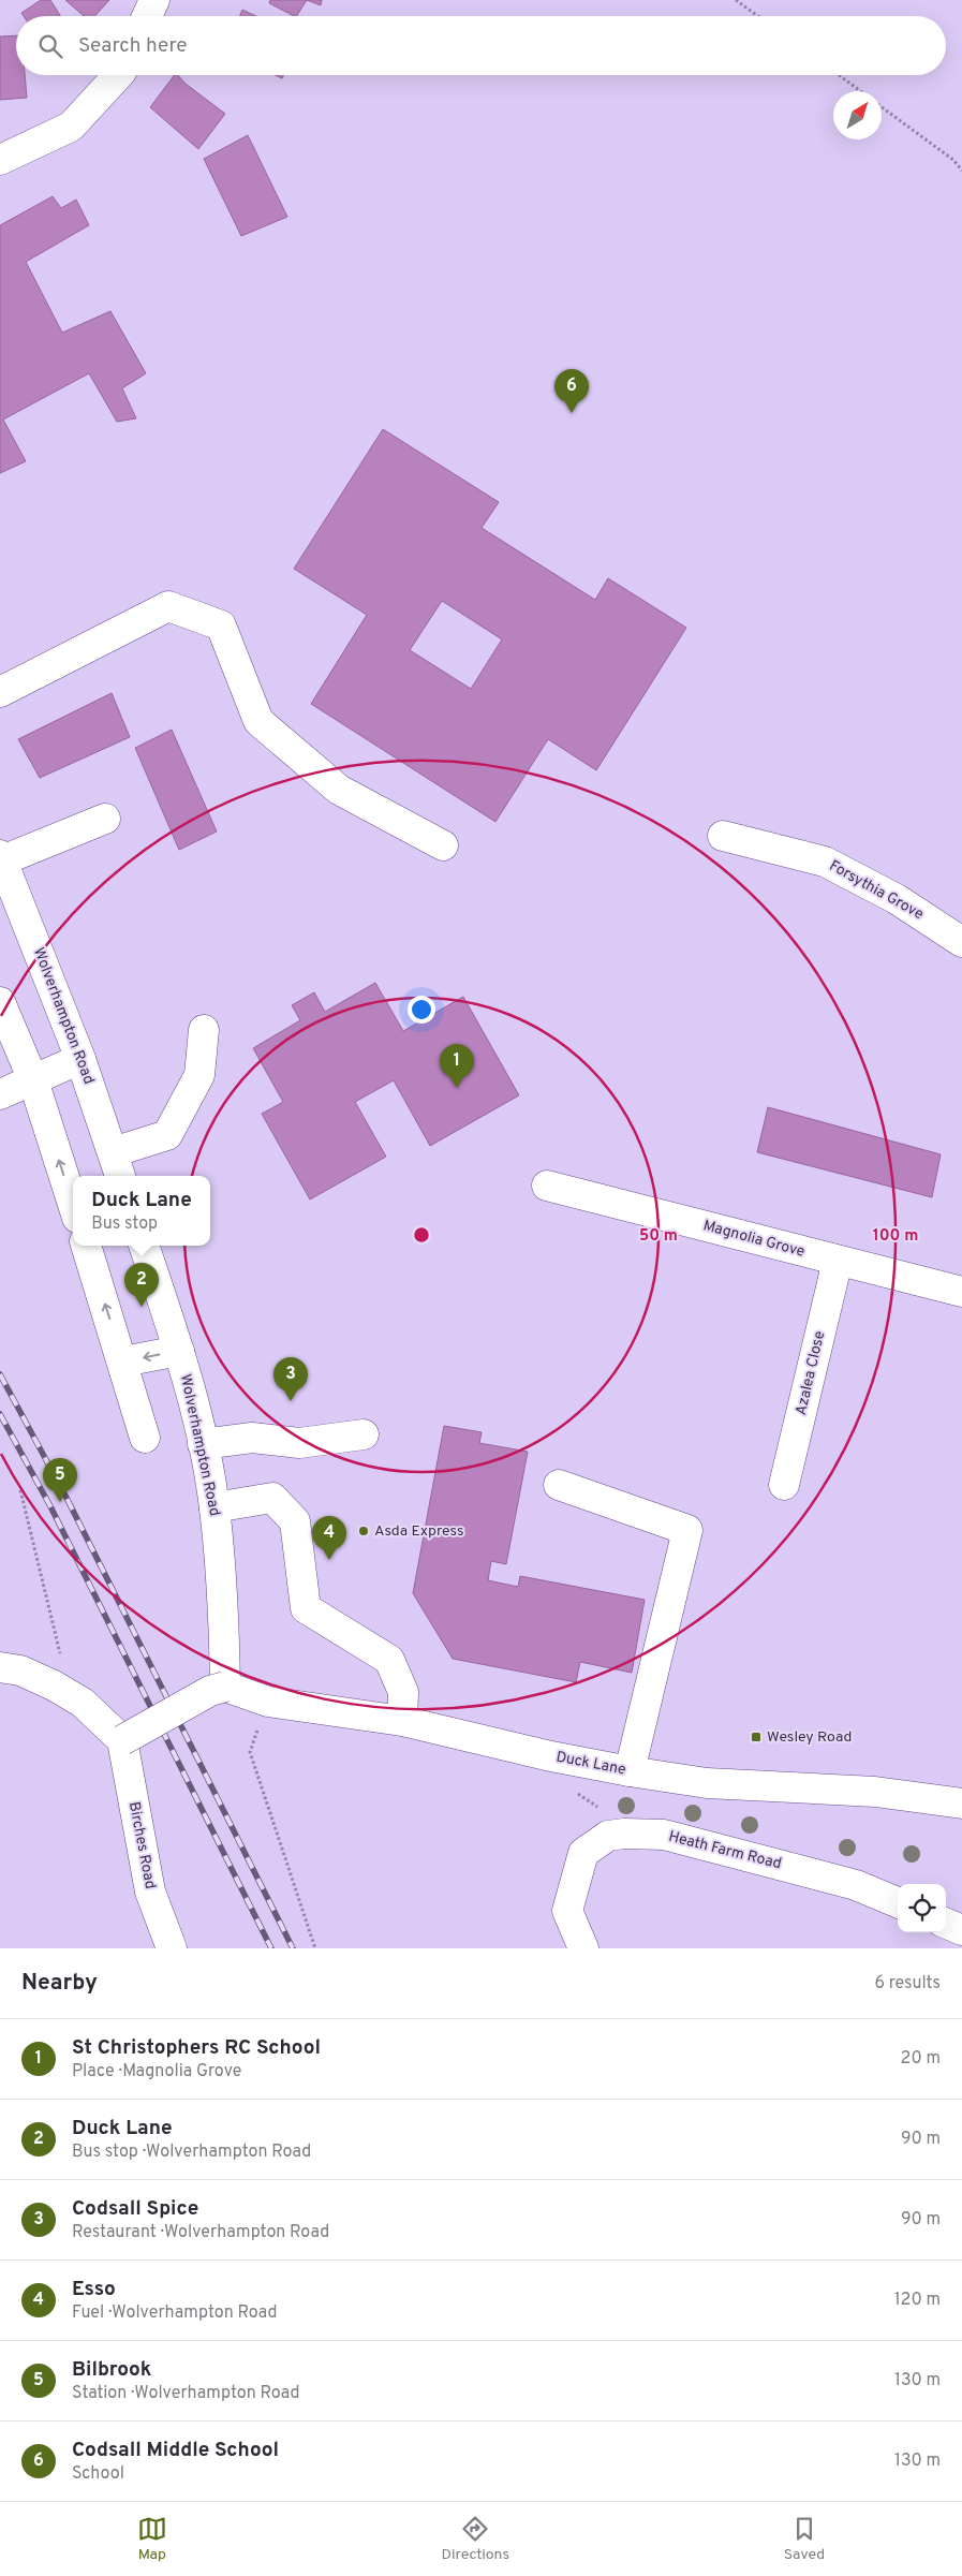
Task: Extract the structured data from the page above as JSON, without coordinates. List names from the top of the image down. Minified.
{"streets":{"street":["Forsythia Grove","Wolverhampton Road","Magnolia Grove","Azalea Close","Duck Lane","Birches Road","Heath Farm Road"]},"crossings":[["Wolverhampton Road","Duck Lane"],["Magnolia Grove","Azalea Close"]],"places":{"other":["Asda Express"],"transit":["Wesley Road"]},"north":"top right","page":{"search":"Search here","pins":["6","1","2","3","5","4"],"popup":["Duck Lane","Bus stop"],"heading":["Nearby","6 results"],"list":[{"mark":"1","name":"St Christophers RC School","note":"Place · Magnolia Grove","value":"20 m"},{"mark":"2","name":"Duck Lane","note":"Bus stop · Wolverhampton Road","value":"90 m"},{"mark":"3","name":"Codsall Spice","note":"Restaurant · Wolverhampton Road","value":"90 m"},{"mark":"4","name":"Esso","note":"Fuel · Wolverhampton Road","value":"120 m"},{"mark":"5","name":"Bilbrook","note":"Station · Wolverhampton Road","value":"130 m"},{"mark":"6","name":"Codsall Middle School","note":"School","value":"130 m"}],"nav":["Map","Directions","Saved"]},"rings":["50 m","100 m"]}
